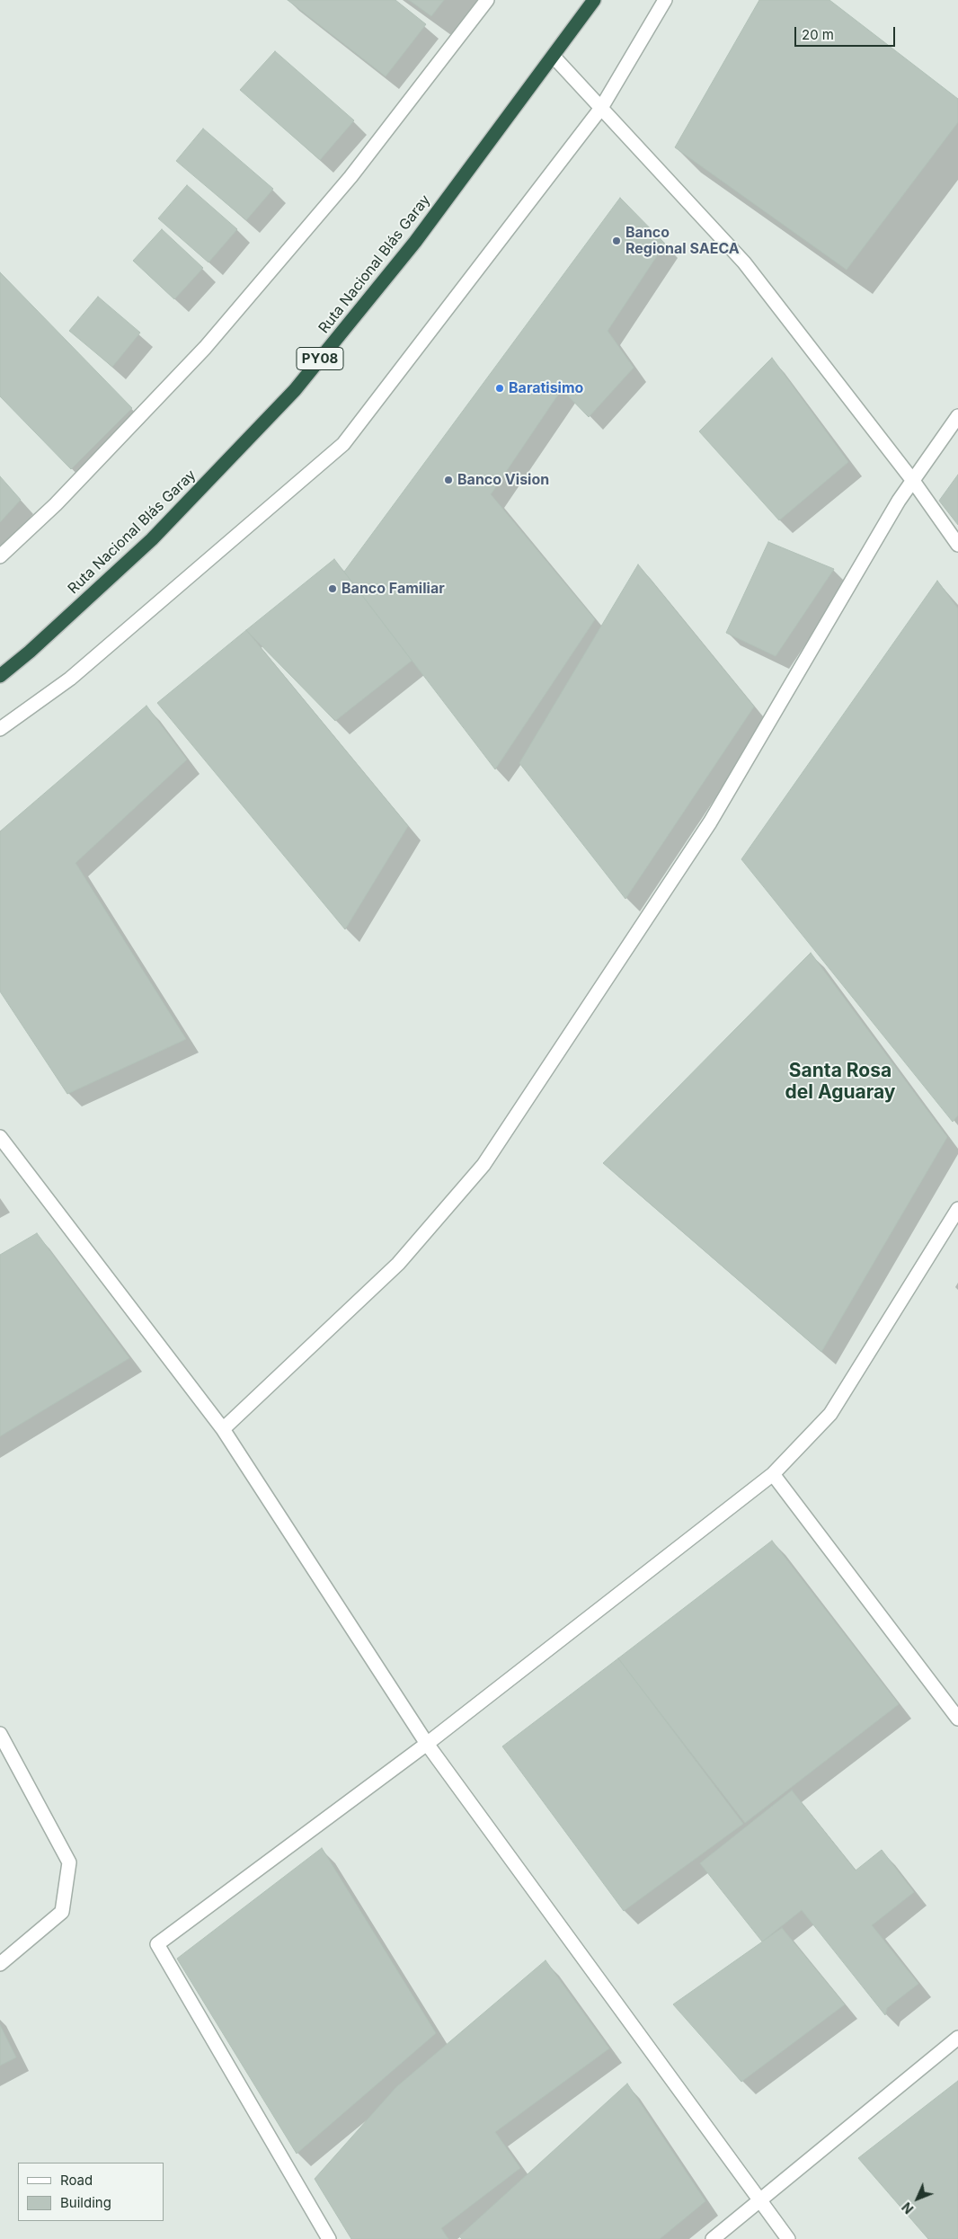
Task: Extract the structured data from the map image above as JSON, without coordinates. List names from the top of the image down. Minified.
{"streets":{"highway":["Ruta Nacional Blás Garay","PY08"]},"districts":["Santa Rosa del Aguaray"],"places":["Banco Regional SAECA","Baratisimo","Banco Vision","Banco Familiar"],"legend":["Road","Building"],"scale_bar":"20 m","north":"bottom left"}
